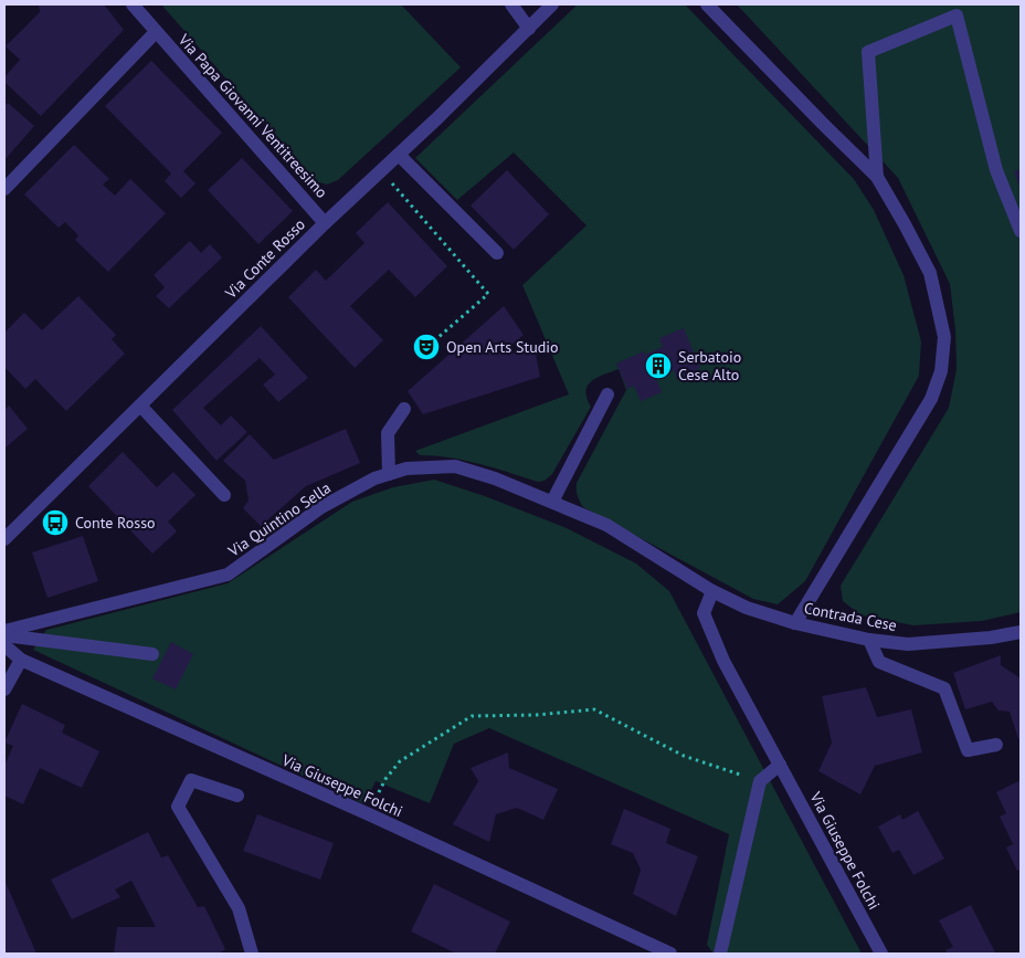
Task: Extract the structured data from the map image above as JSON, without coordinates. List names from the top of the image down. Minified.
{"streets":{"street":["Via Papa Giovanni Ventitreesimo","Via Conte Rosso","Via Quintino Sella","Contrada Cese","Via Giuseppe Folchi"]},"crossings":[["Via Papa Giovanni Ventitreesimo","Via Conte Rosso"],["Via Quintino Sella","Contrada Cese"],["Via Quintino Sella","Via Giuseppe Folchi"],["Contrada Cese","Via Giuseppe Folchi"]],"places":{"theatre":["Open Arts Studio"],"building":["Serbatoio Cese Alto"],"bus stop":["Conte Rosso"]}}
